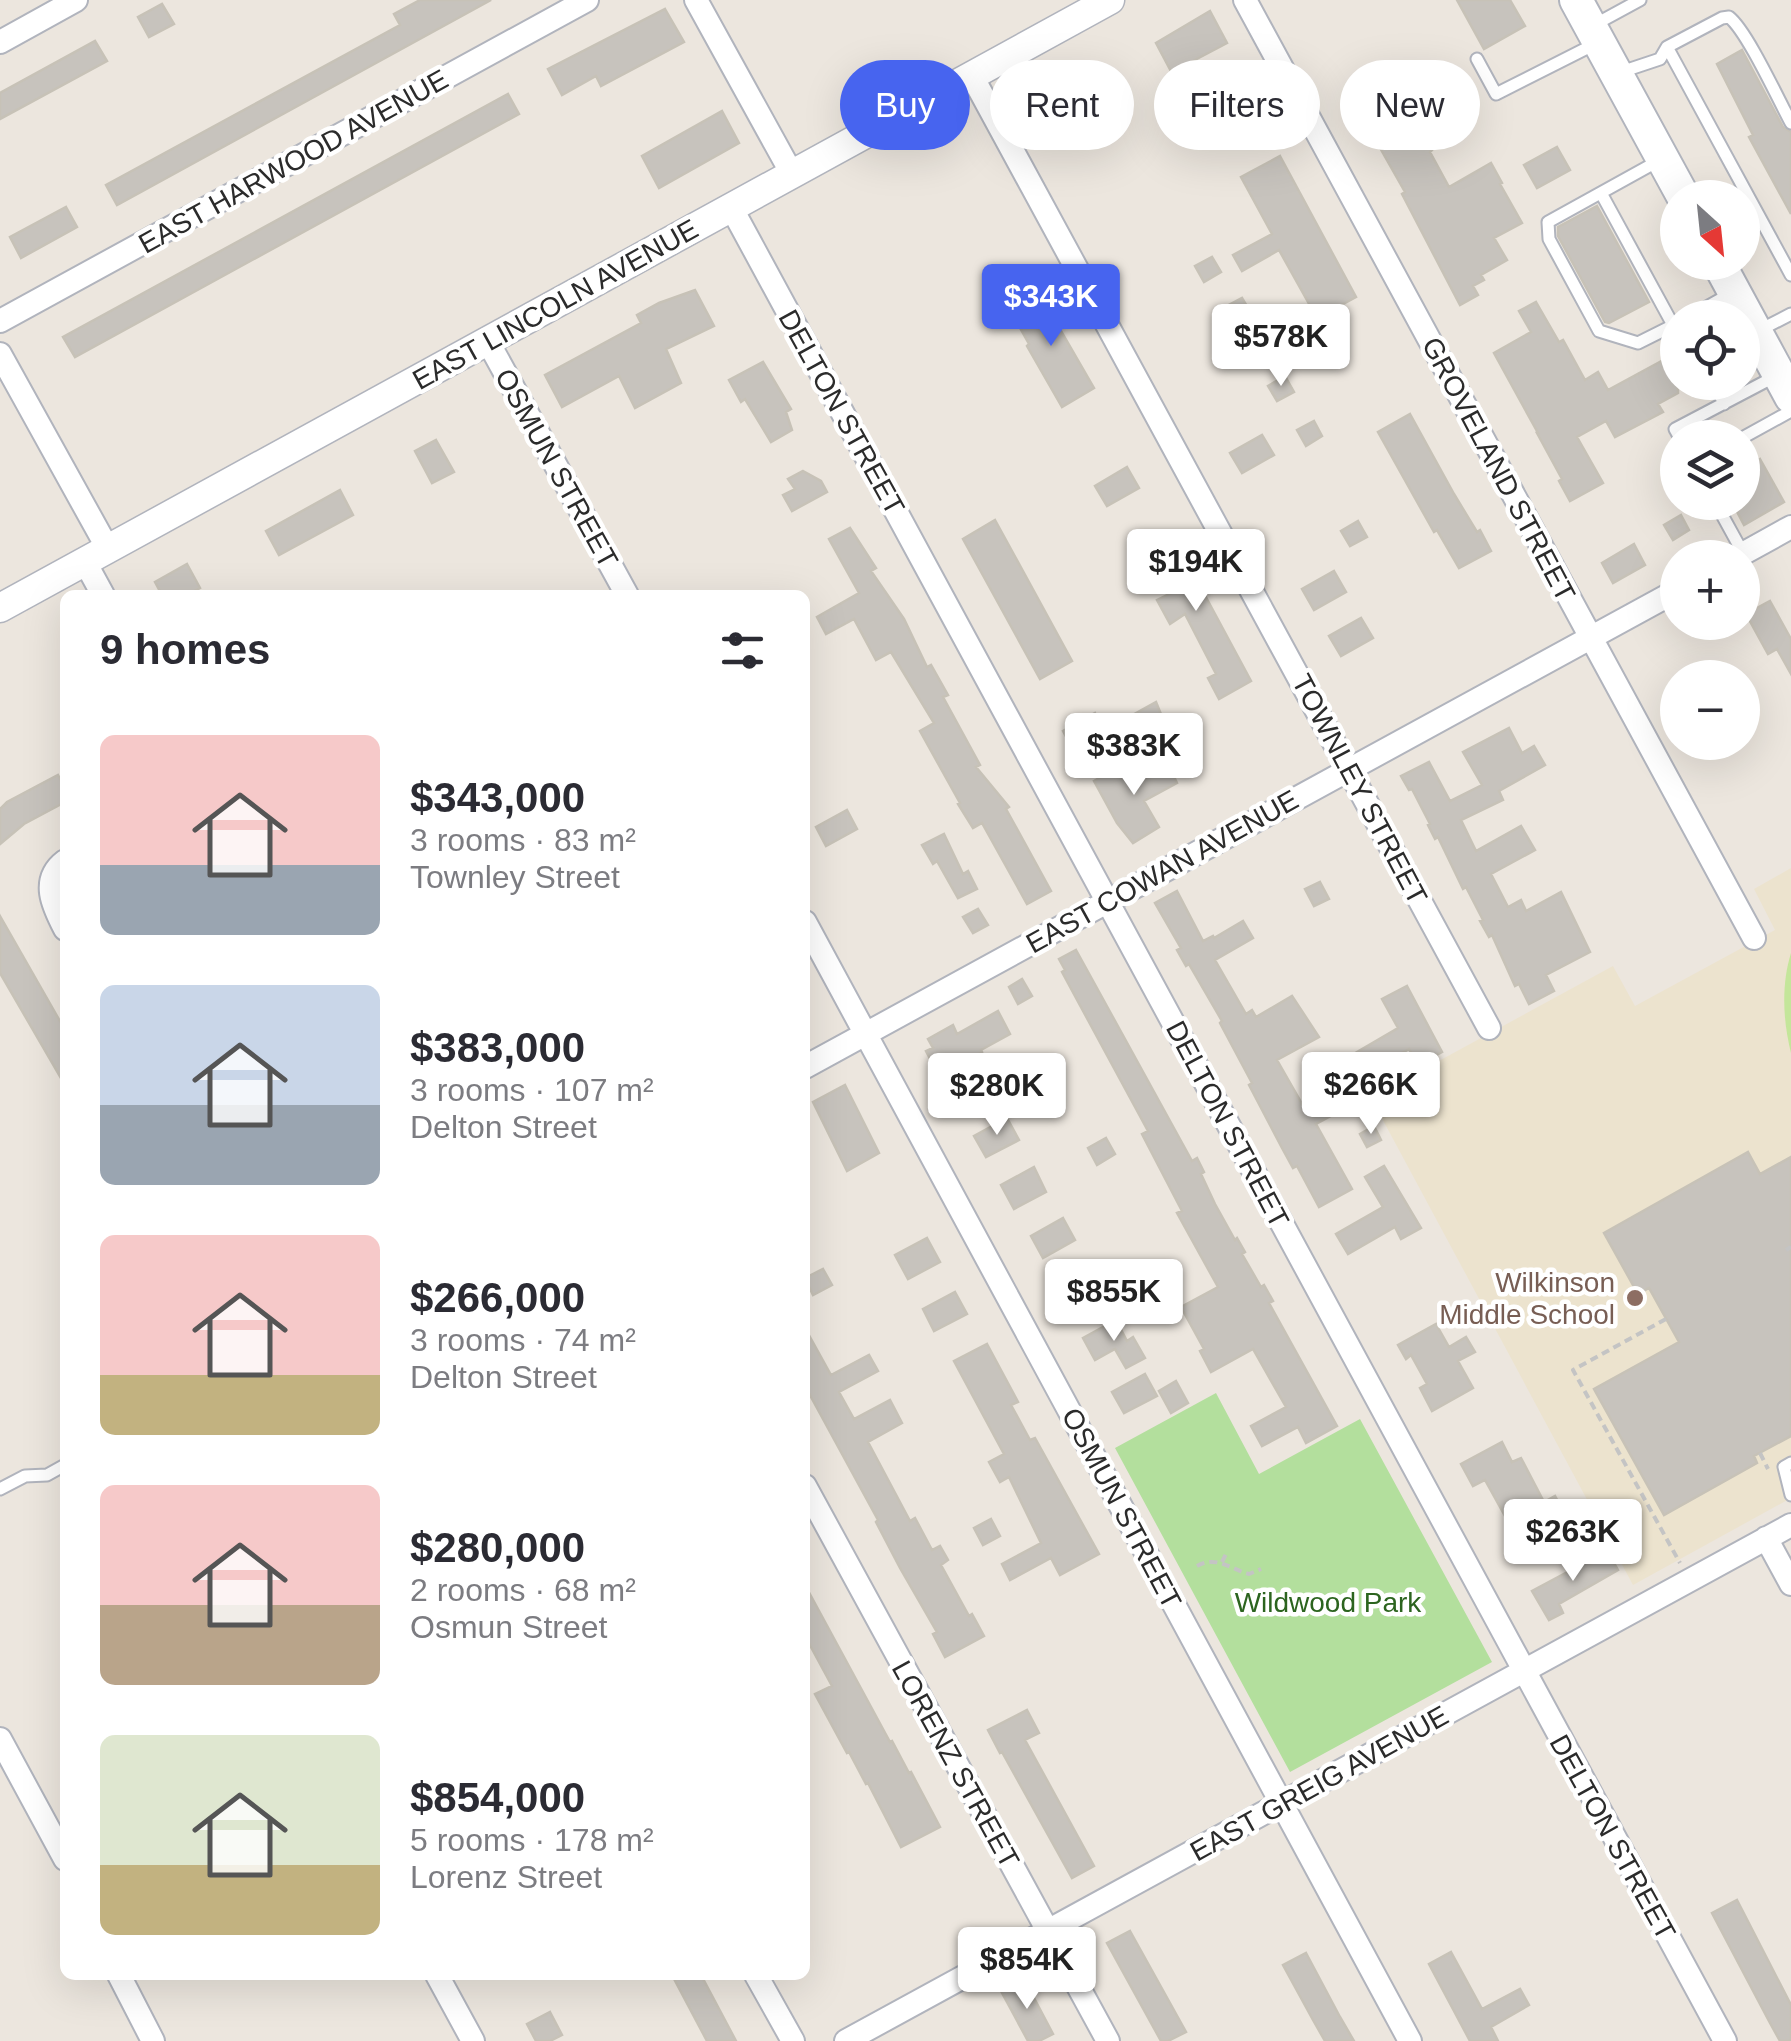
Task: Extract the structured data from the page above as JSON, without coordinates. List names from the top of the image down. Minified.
{"streets":{"street":["EAST HARWOOD AVENUE","EAST LINCOLN AVENUE","DELTON STREET","OSMUN STREET","GROVELAND STREET","TOWNLEY STREET","EAST COWAN AVENUE","LORENZ STREET","EAST GREIG AVENUE"]},"crossings":[["EAST LINCOLN AVENUE","DELTON STREET"],["EAST LINCOLN AVENUE","OSMUN STREET"],["EAST LINCOLN AVENUE","TOWNLEY STREET"],["DELTON STREET","EAST COWAN AVENUE"],["DELTON STREET","EAST GREIG AVENUE"],["OSMUN STREET","EAST COWAN AVENUE"],["OSMUN STREET","EAST GREIG AVENUE"],["GROVELAND STREET","EAST COWAN AVENUE"],["TOWNLEY STREET","EAST COWAN AVENUE"],["LORENZ STREET","EAST GREIG AVENUE"]],"parks":["Wildwood Park"],"places":["Wilkinson Middle School"],"north":"bottom right","page":{"chip":["Buy","Rent","Filters","New"],"map_buttons":["+","−"],"price":["$343K","$578K","$194K","$383K","$266K","$280K","$855K","$263K","$854K"],"heading":"9 homes","list":[{"name":"$343,000","note":"3 rooms · 83 m² · Townley Street"},{"name":"$383,000","note":"3 rooms · 107 m² · Delton Street"},{"name":"$266,000","note":"3 rooms · 74 m² · Delton Street"},{"name":"$280,000","note":"2 rooms · 68 m² · Osmun Street"},{"name":"$854,000","note":"5 rooms · 178 m² · Lorenz Street"}]}}
